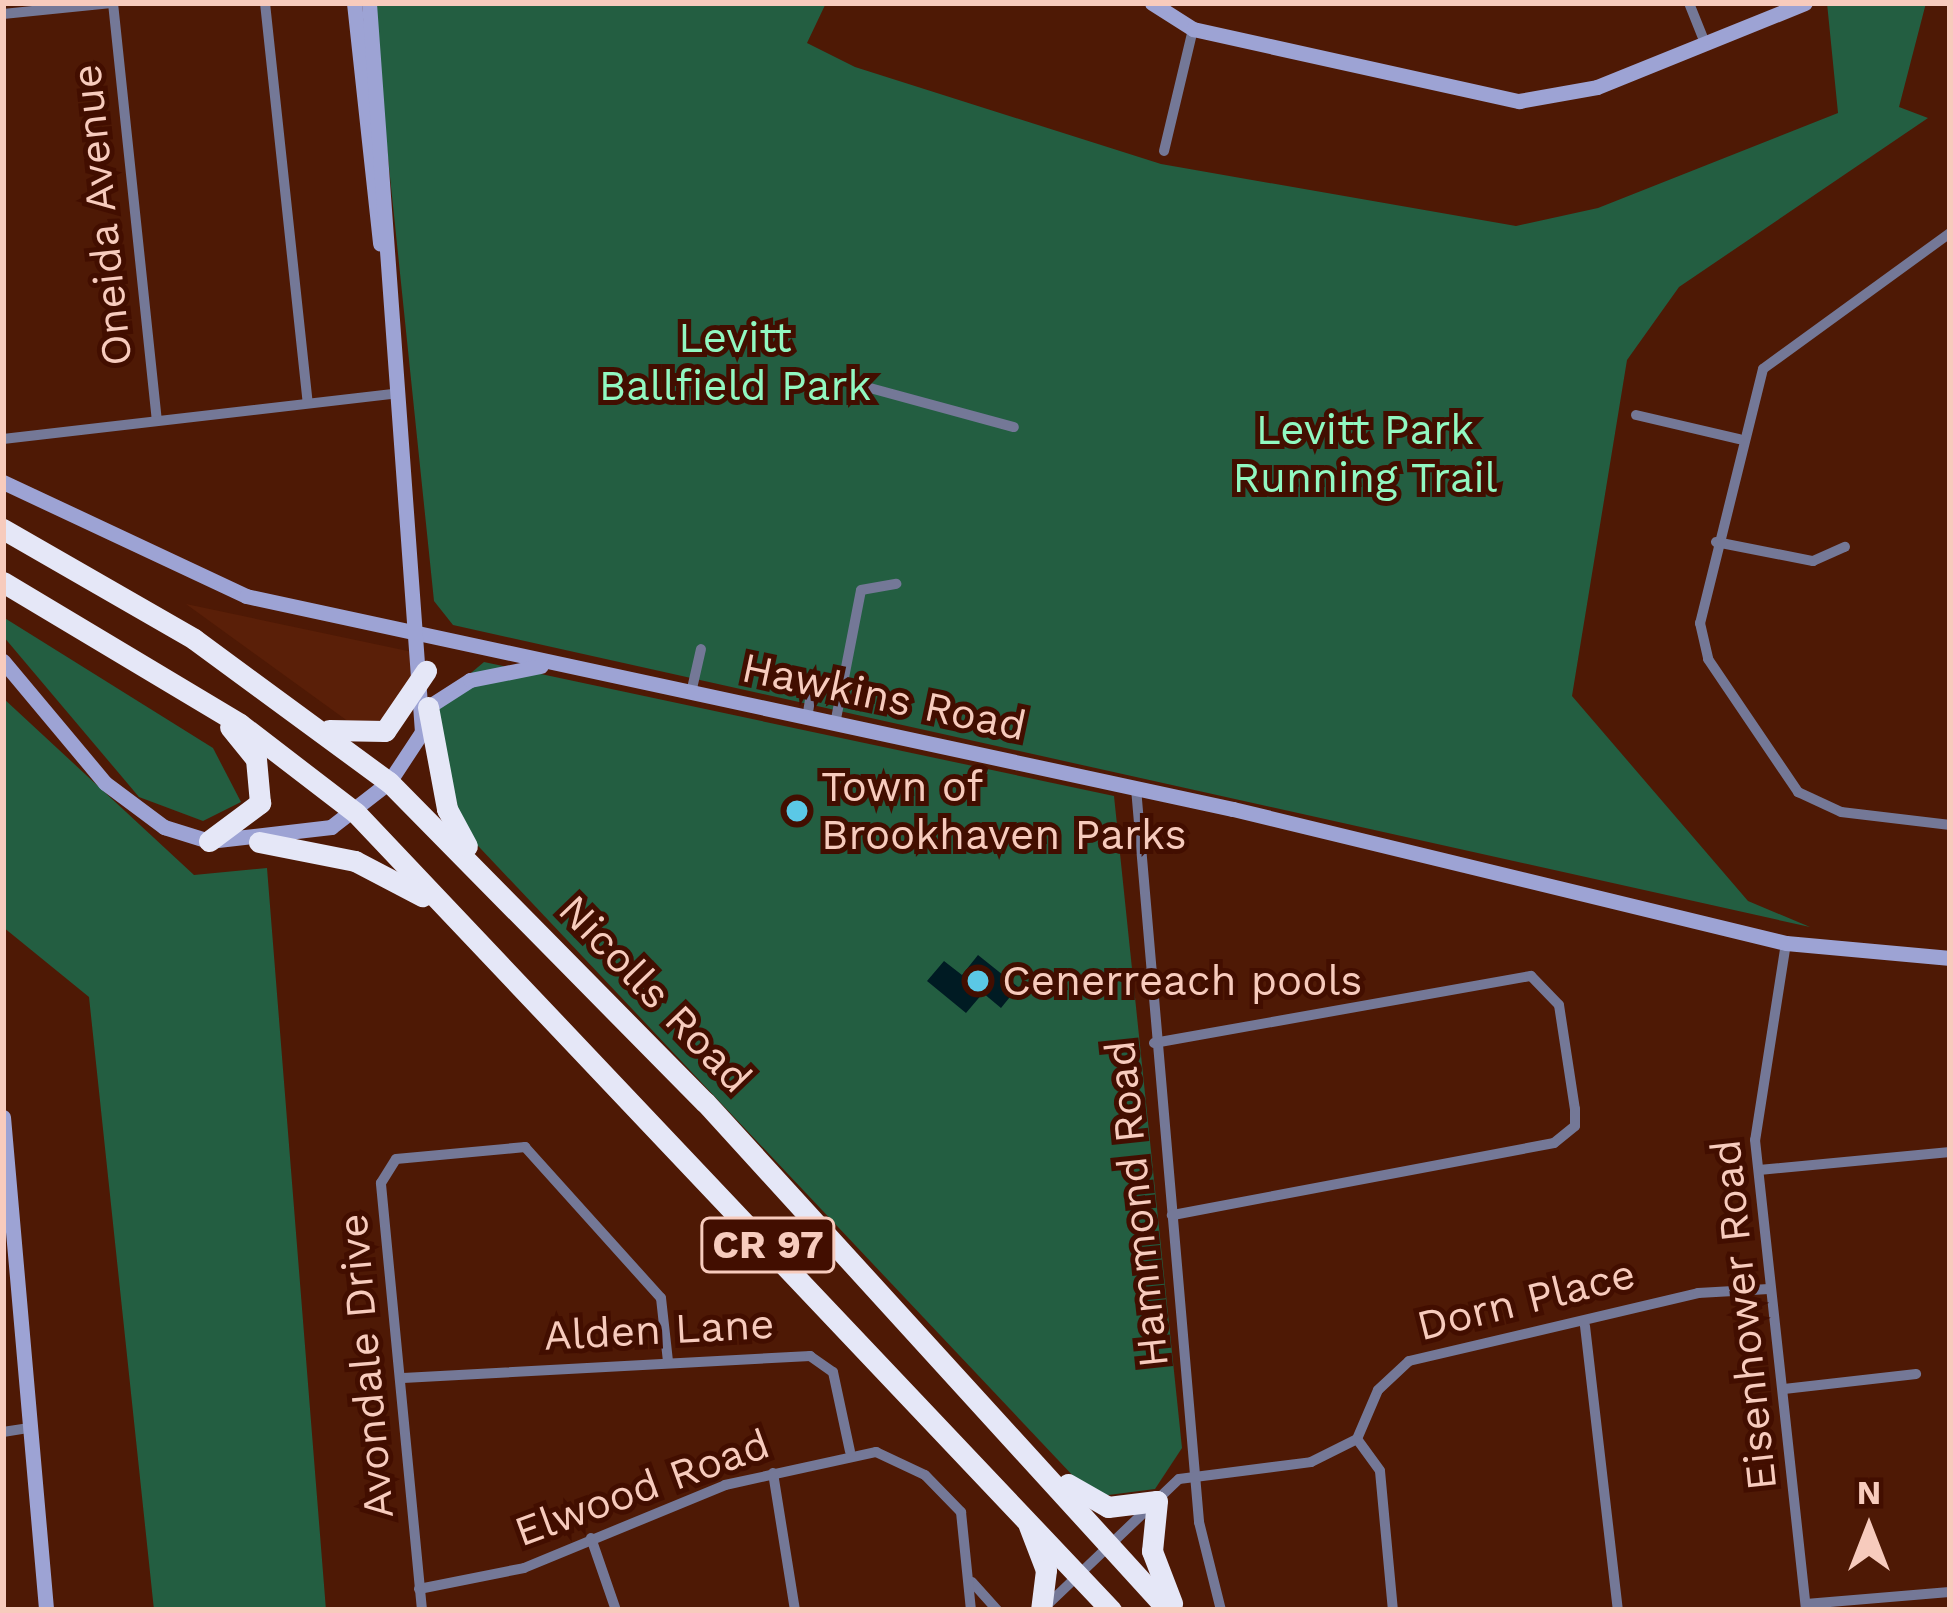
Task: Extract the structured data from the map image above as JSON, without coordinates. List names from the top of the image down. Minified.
{"streets":{"highway":["Nicolls Road","CR 97"],"street":["Oneida Avenue","Hawkins Road","Hammond Road","Dorn Place","Eisenhower Road","Alden Lane","Avondale Drive","Elwood Road"]},"crossings":[["Hawkins Road","Hammond Road"],["Hawkins Road","Eisenhower Road"],["Dorn Place","Eisenhower Road"],["Alden Lane","Avondale Drive"],["Alden Lane","Elwood Road"],["Avondale Drive","Elwood Road"]],"parks":["Levitt Ballfield Park","Levitt Park Running Trail"],"places":["Town of Brookhaven Parks","Cenerreach pools"],"north":"top"}
